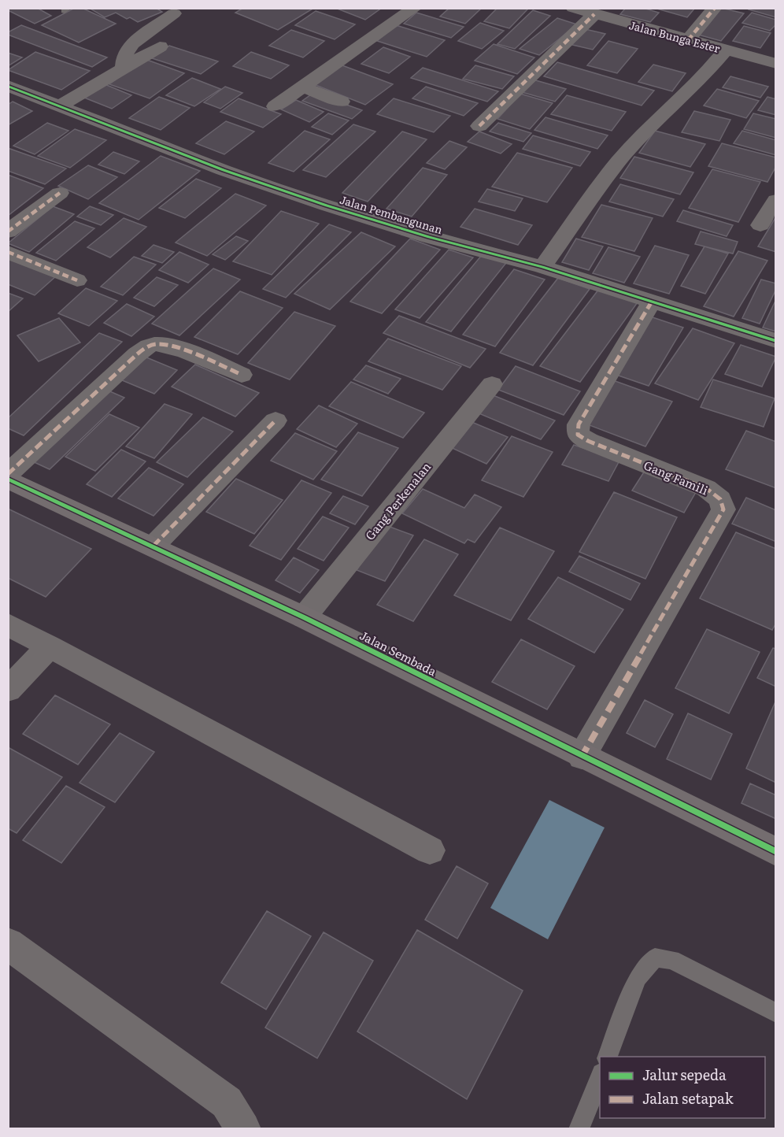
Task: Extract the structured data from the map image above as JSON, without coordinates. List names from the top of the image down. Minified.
{"streets":{"street":["Jalan Bunga Ester","Jalan Pembangunan","Gang Famili","Gang Perkenalan","Jalan Sembada"]},"crossings":[["Jalan Pembangunan","Gang Famili"],["Gang Famili","Jalan Sembada"],["Gang Perkenalan","Jalan Sembada"]],"legend":["Jalur sepeda","Jalan setapak"]}
